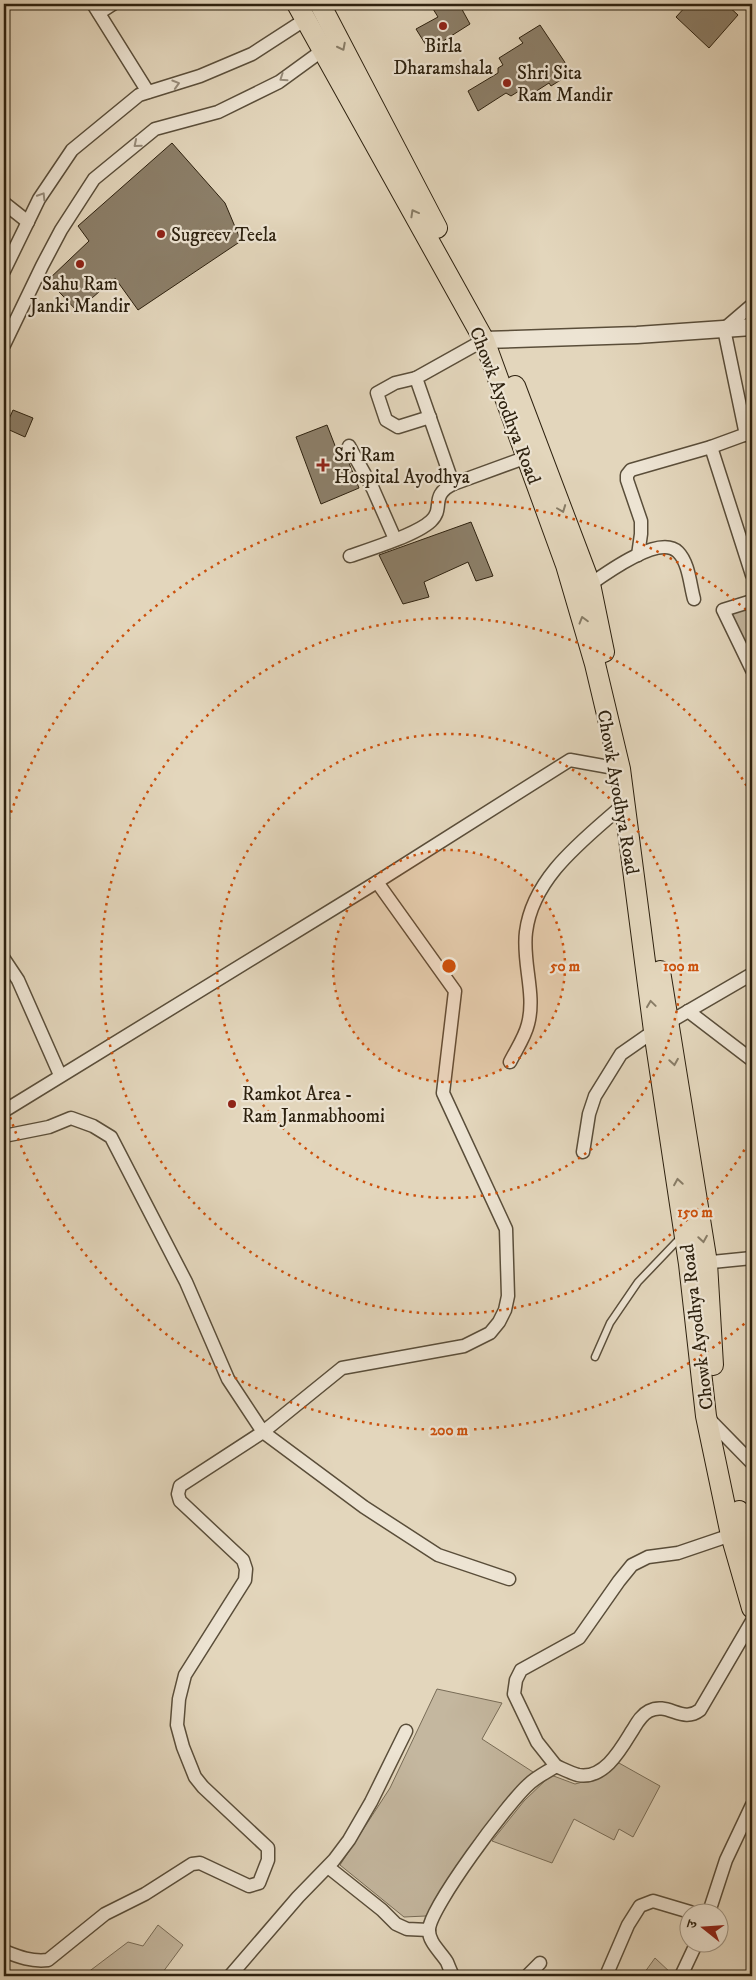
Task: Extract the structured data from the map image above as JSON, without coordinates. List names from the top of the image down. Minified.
{"streets":{"main road":["Chowk Ayodhya Road"]},"places":{"other":["Birla Dharamshala","Shri Sita Ram Mandir","Sugreev Teela","Sahu Ram Janki Mandir","Ramkot Area - Ram Janmabhoomi"],"health":["Sri Ram Hospital Ayodhya"]},"north":"left","rings":["50 m","100 m","150 m","200 m"]}
